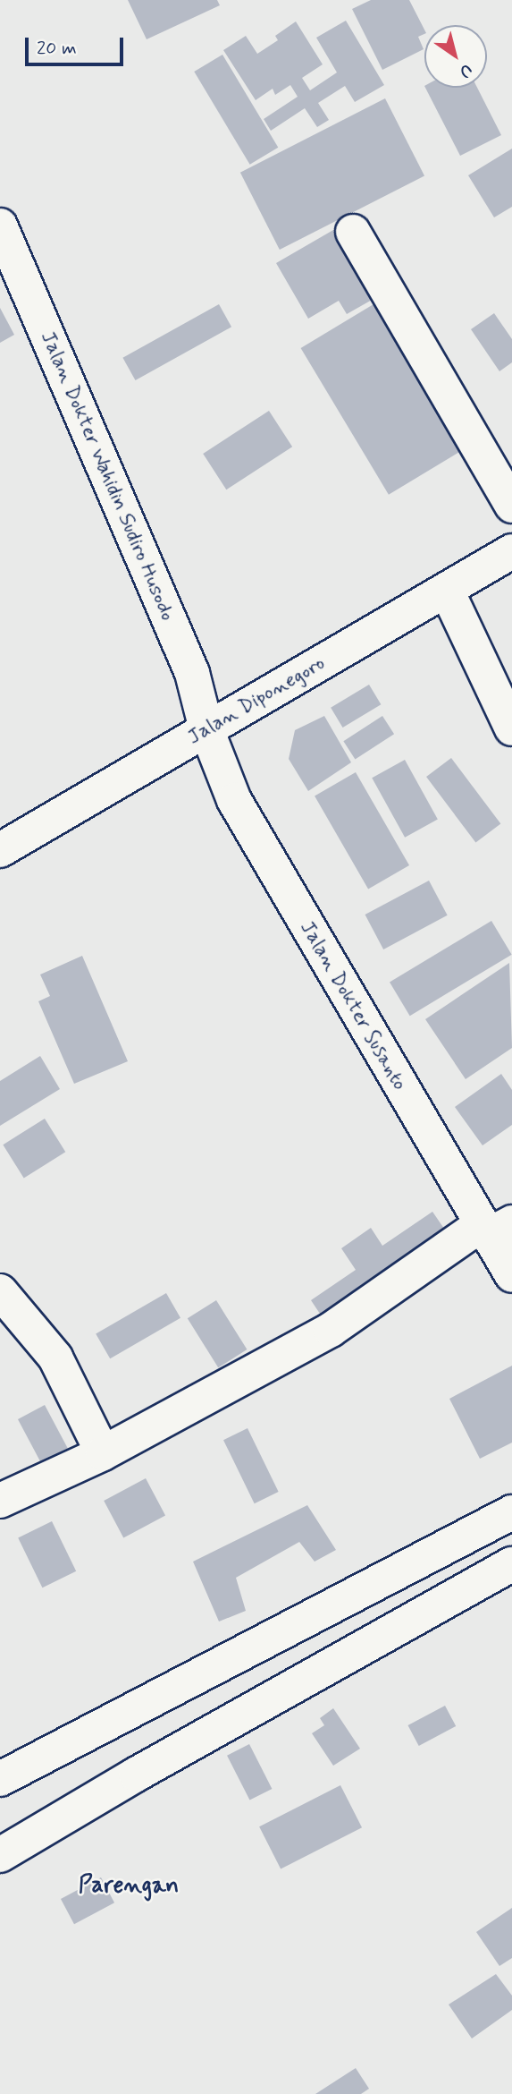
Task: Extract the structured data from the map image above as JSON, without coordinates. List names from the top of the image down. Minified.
{"streets":{"street":["Jalan Dokter Wahidin Sudiro Husodo","Jalan Diponegoro","Jalan Dokter Susanto"]},"crossings":[["Jalan Dokter Wahidin Sudiro Husodo","Jalan Diponegoro"],["Jalan Dokter Wahidin Sudiro Husodo","Jalan Dokter Susanto"],["Jalan Diponegoro","Jalan Dokter Susanto"]],"districts":["Parengan"],"scale_bar":"20 m","north":"bottom right"}
